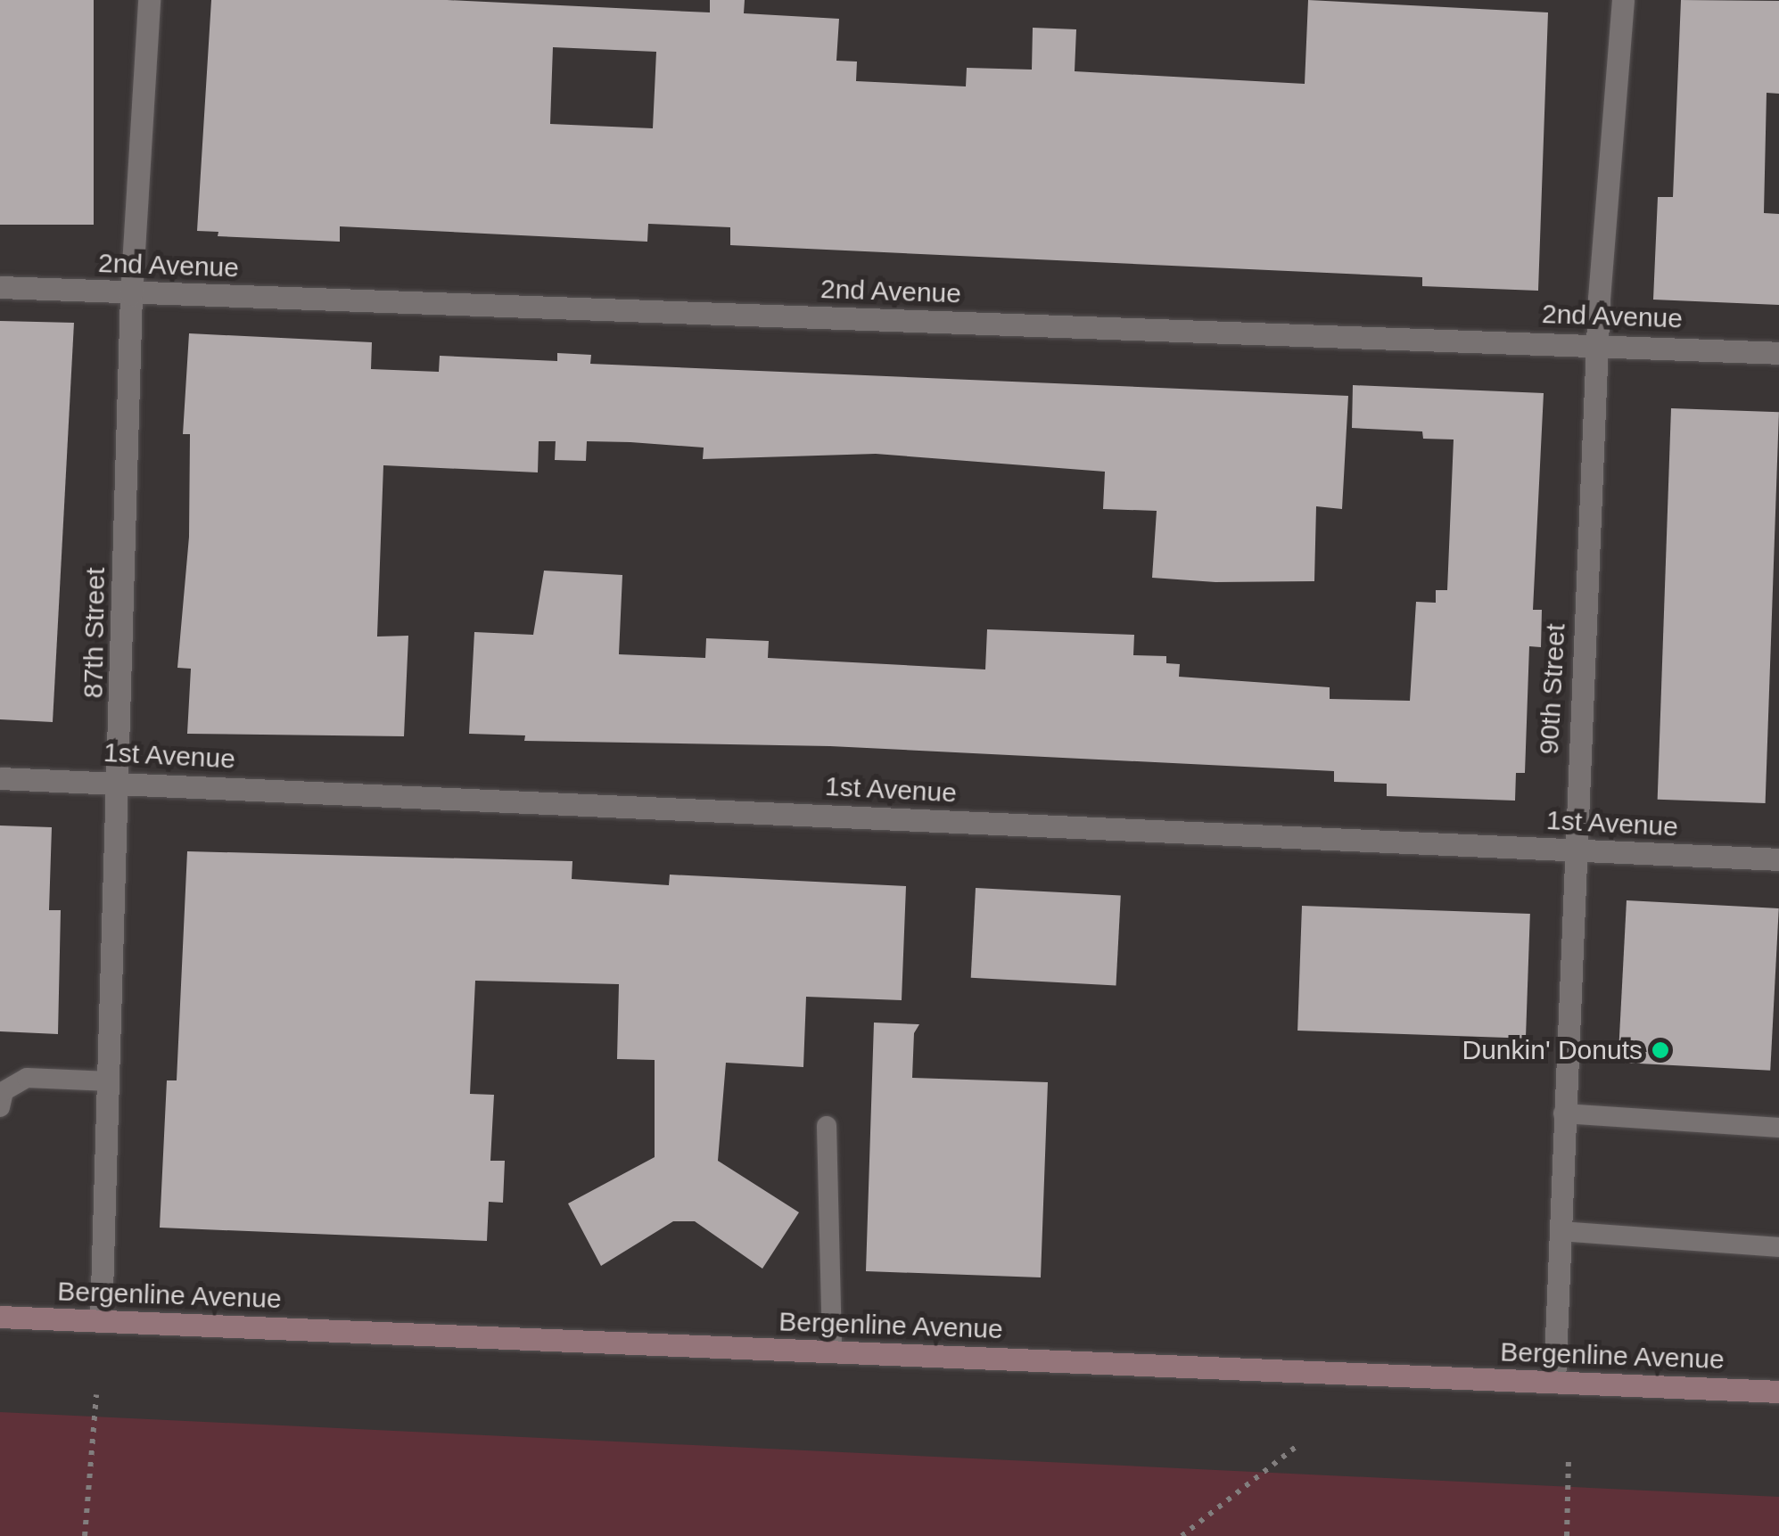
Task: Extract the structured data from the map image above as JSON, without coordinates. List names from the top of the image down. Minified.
{"streets":{"street":["2nd Avenue","87th Street","90th Street","1st Avenue","Bergenline Avenue"]},"crossings":[["2nd Avenue","87th Street"],["2nd Avenue","90th Street"],["87th Street","1st Avenue"],["87th Street","Bergenline Avenue"],["90th Street","1st Avenue"],["90th Street","Bergenline Avenue"]],"places":["Dunkin' Donuts"]}
